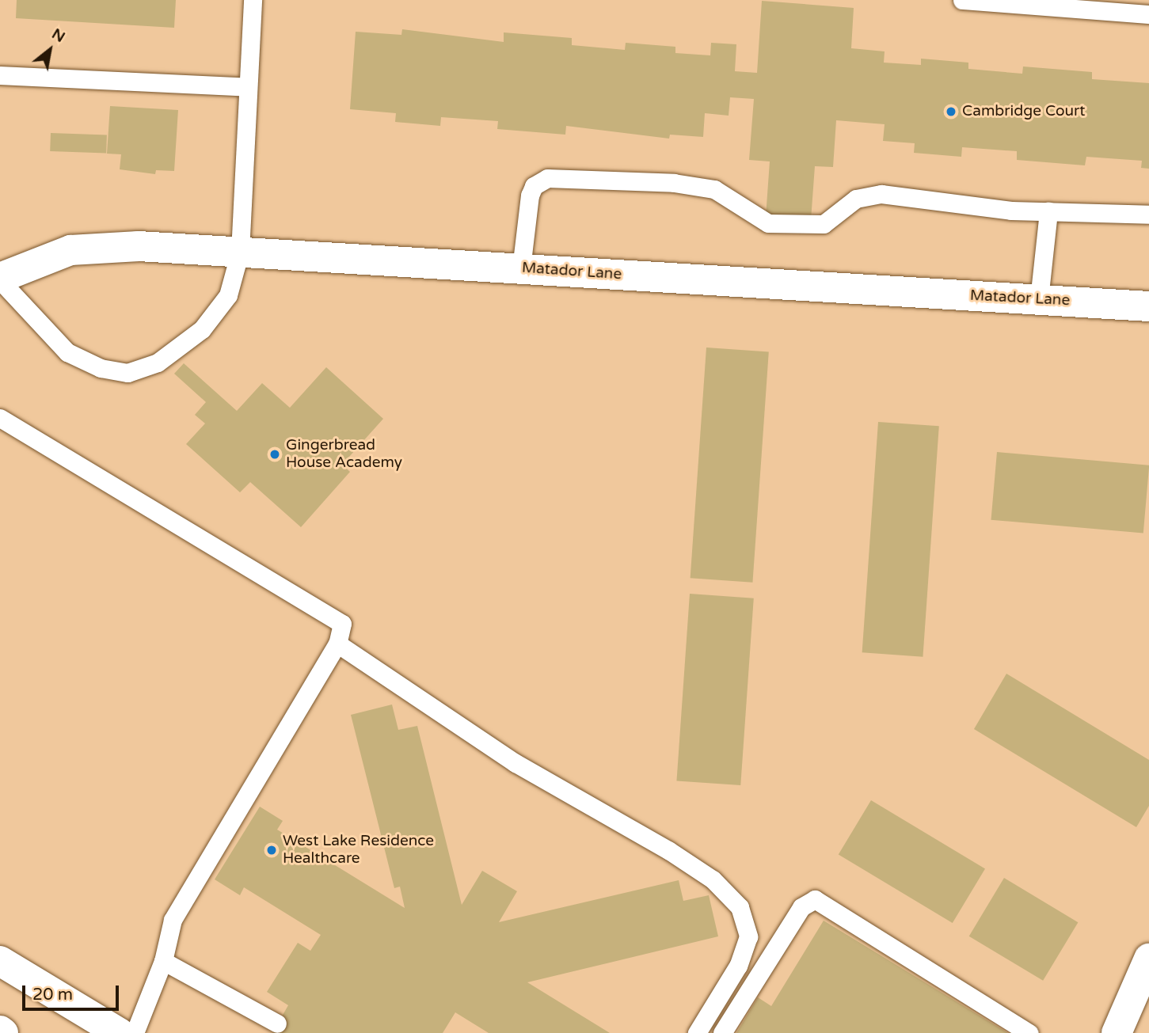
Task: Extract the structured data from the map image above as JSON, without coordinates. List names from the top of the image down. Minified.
{"streets":{"street":["Matador Lane"]},"places":["Cambridge Court","Gingerbread House Academy","West Lake Residence Healthcare"],"scale_bar":"20 m","north":"top right"}
